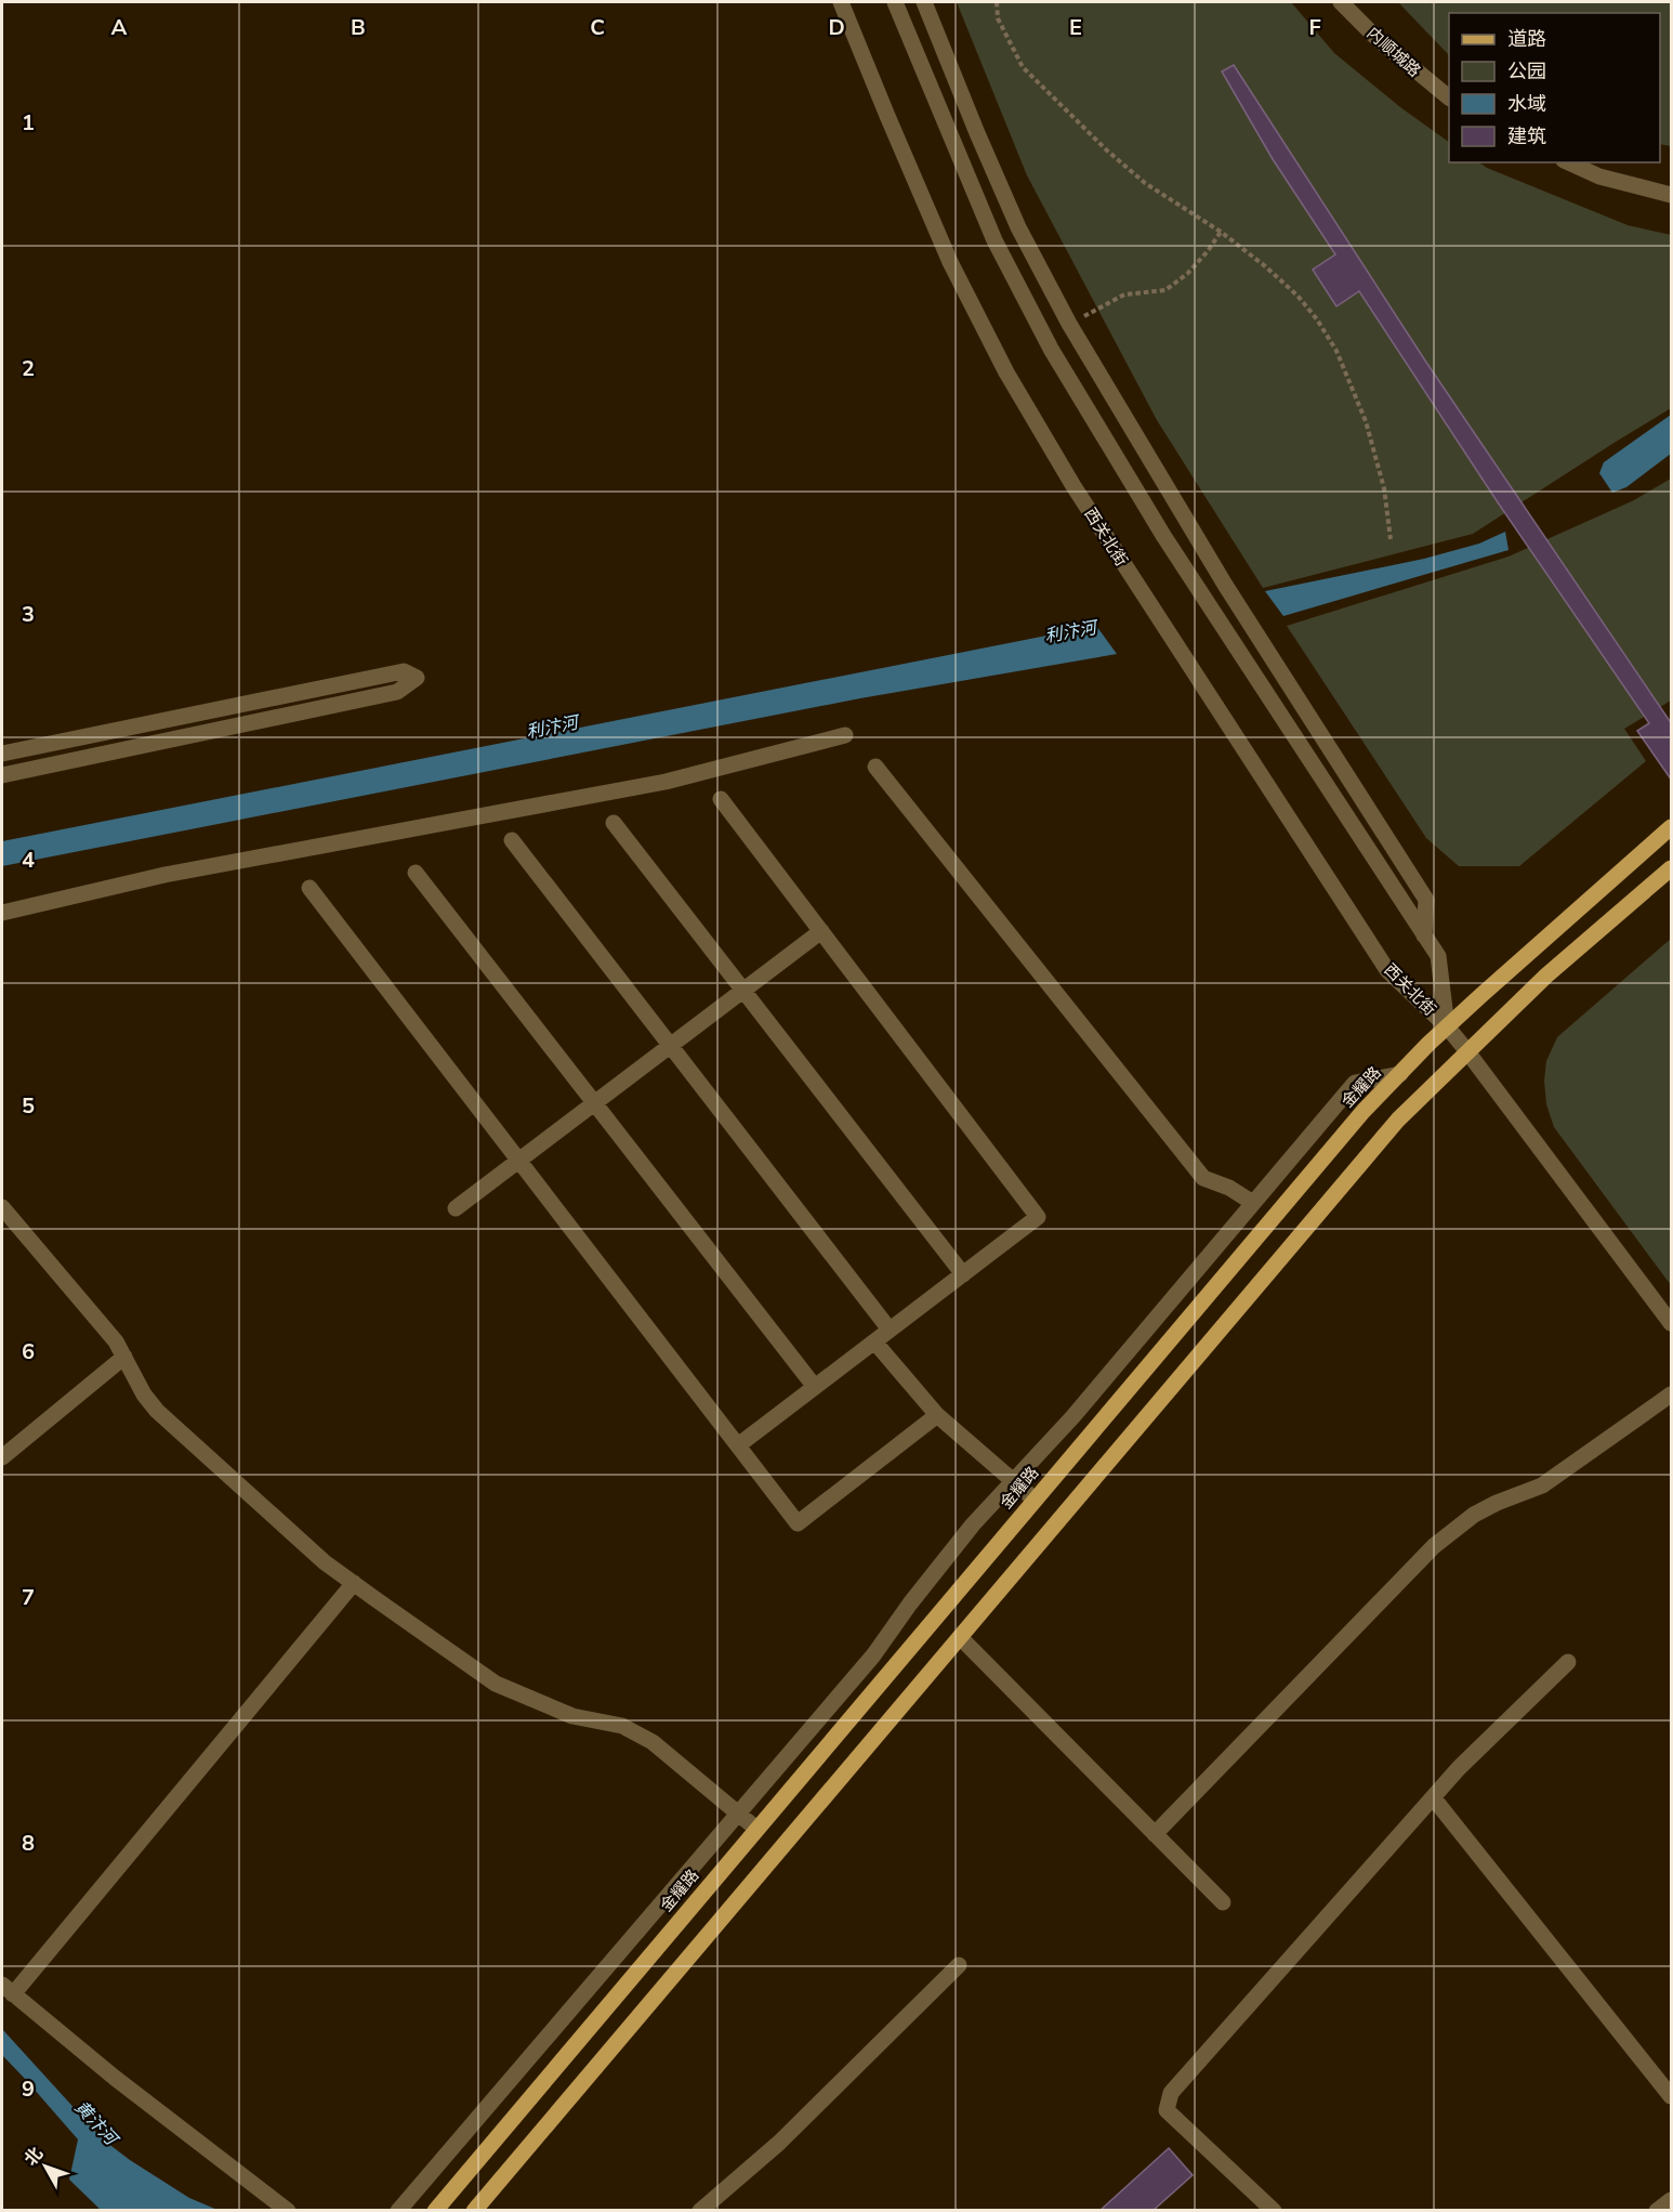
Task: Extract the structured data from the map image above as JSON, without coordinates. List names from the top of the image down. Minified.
{"streets":{"main road":["金耀路"],"street":["内顺城路","西关北街"]},"crossings":[["西关北街","金耀路"]],"water":["利汴河","黄汴河"],"legend":["道路","公园","水域","建筑"],"north":"top left","grid":{"columns":["A","B","C","D","E","F"],"rows":["1","2","3","4","5","6","7","8","9"]}}
